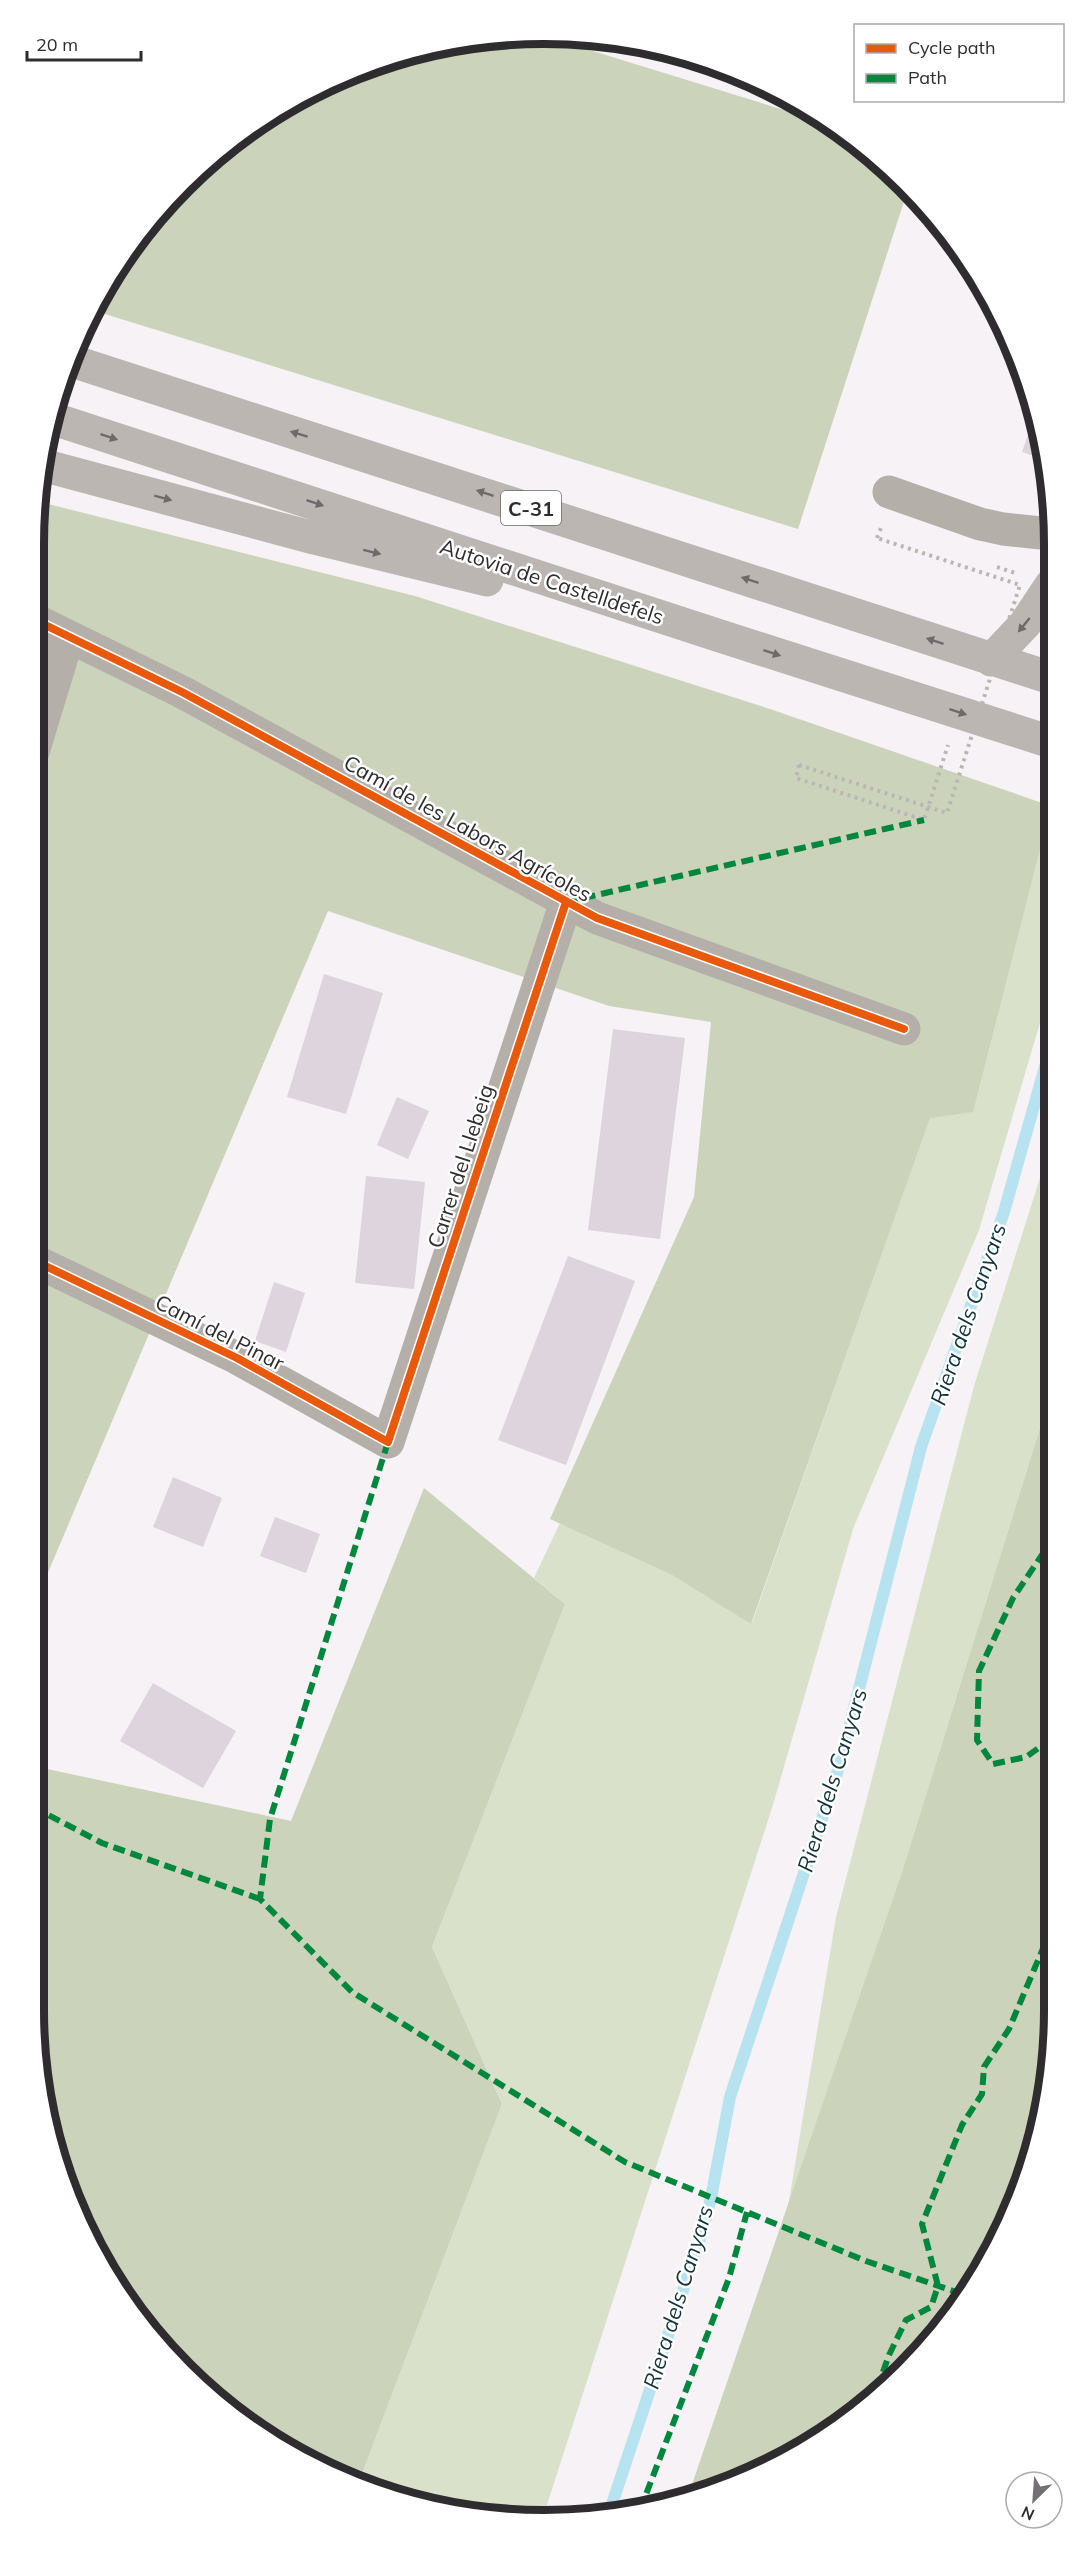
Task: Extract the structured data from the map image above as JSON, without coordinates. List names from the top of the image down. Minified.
{"streets":{"highway":["C-31","Autovia de Castelldefels"],"street":["Camí de les Labors Agrícoles","Carrer del Llebeig","Camí del Pinar"]},"crossings":[["Camí de les Labors Agrícoles","Carrer del Llebeig"],["Carrer del Llebeig","Camí del Pinar"]],"water":["Riera dels Canyars"],"legend":["Cycle path","Path"],"scale_bar":"20 m","north":"bottom left"}
